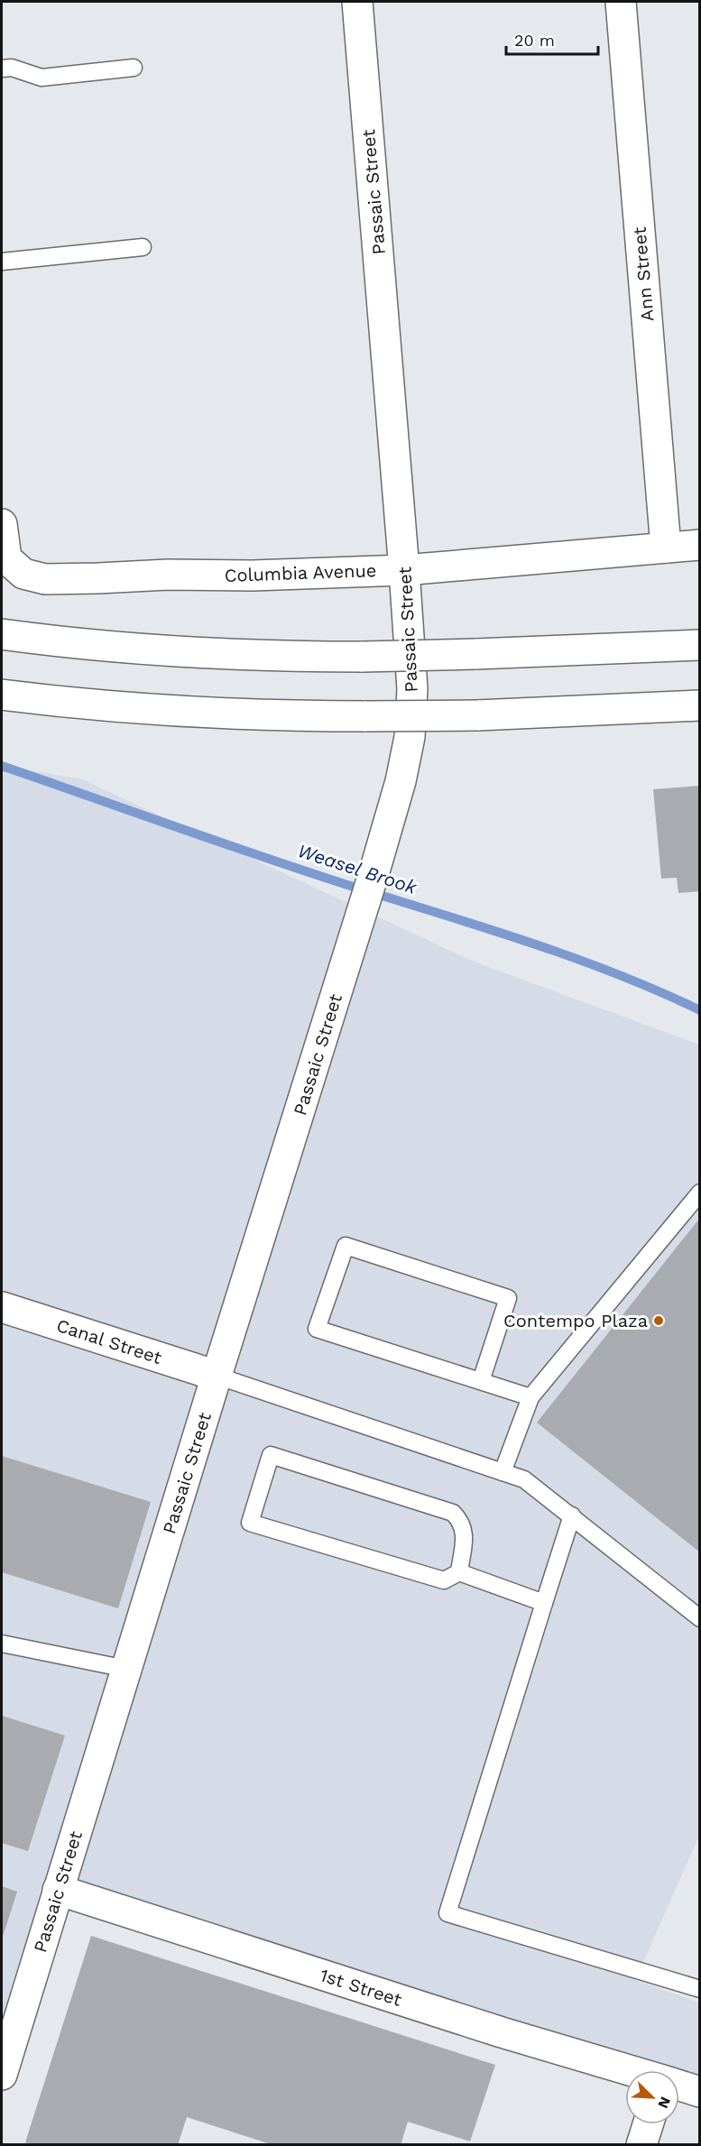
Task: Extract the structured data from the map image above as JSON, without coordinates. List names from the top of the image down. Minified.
{"streets":{"main road":["Passaic Street","Ann Street","Columbia Avenue","Canal Street","1st Street"]},"crossings":[["Passaic Street","Columbia Avenue"],["Passaic Street","Canal Street"],["Passaic Street","1st Street"],["Ann Street","Columbia Avenue"]],"water":["Weasel Brook"],"places":["Contempo Plaza"],"scale_bar":"20 m","north":"bottom right"}
